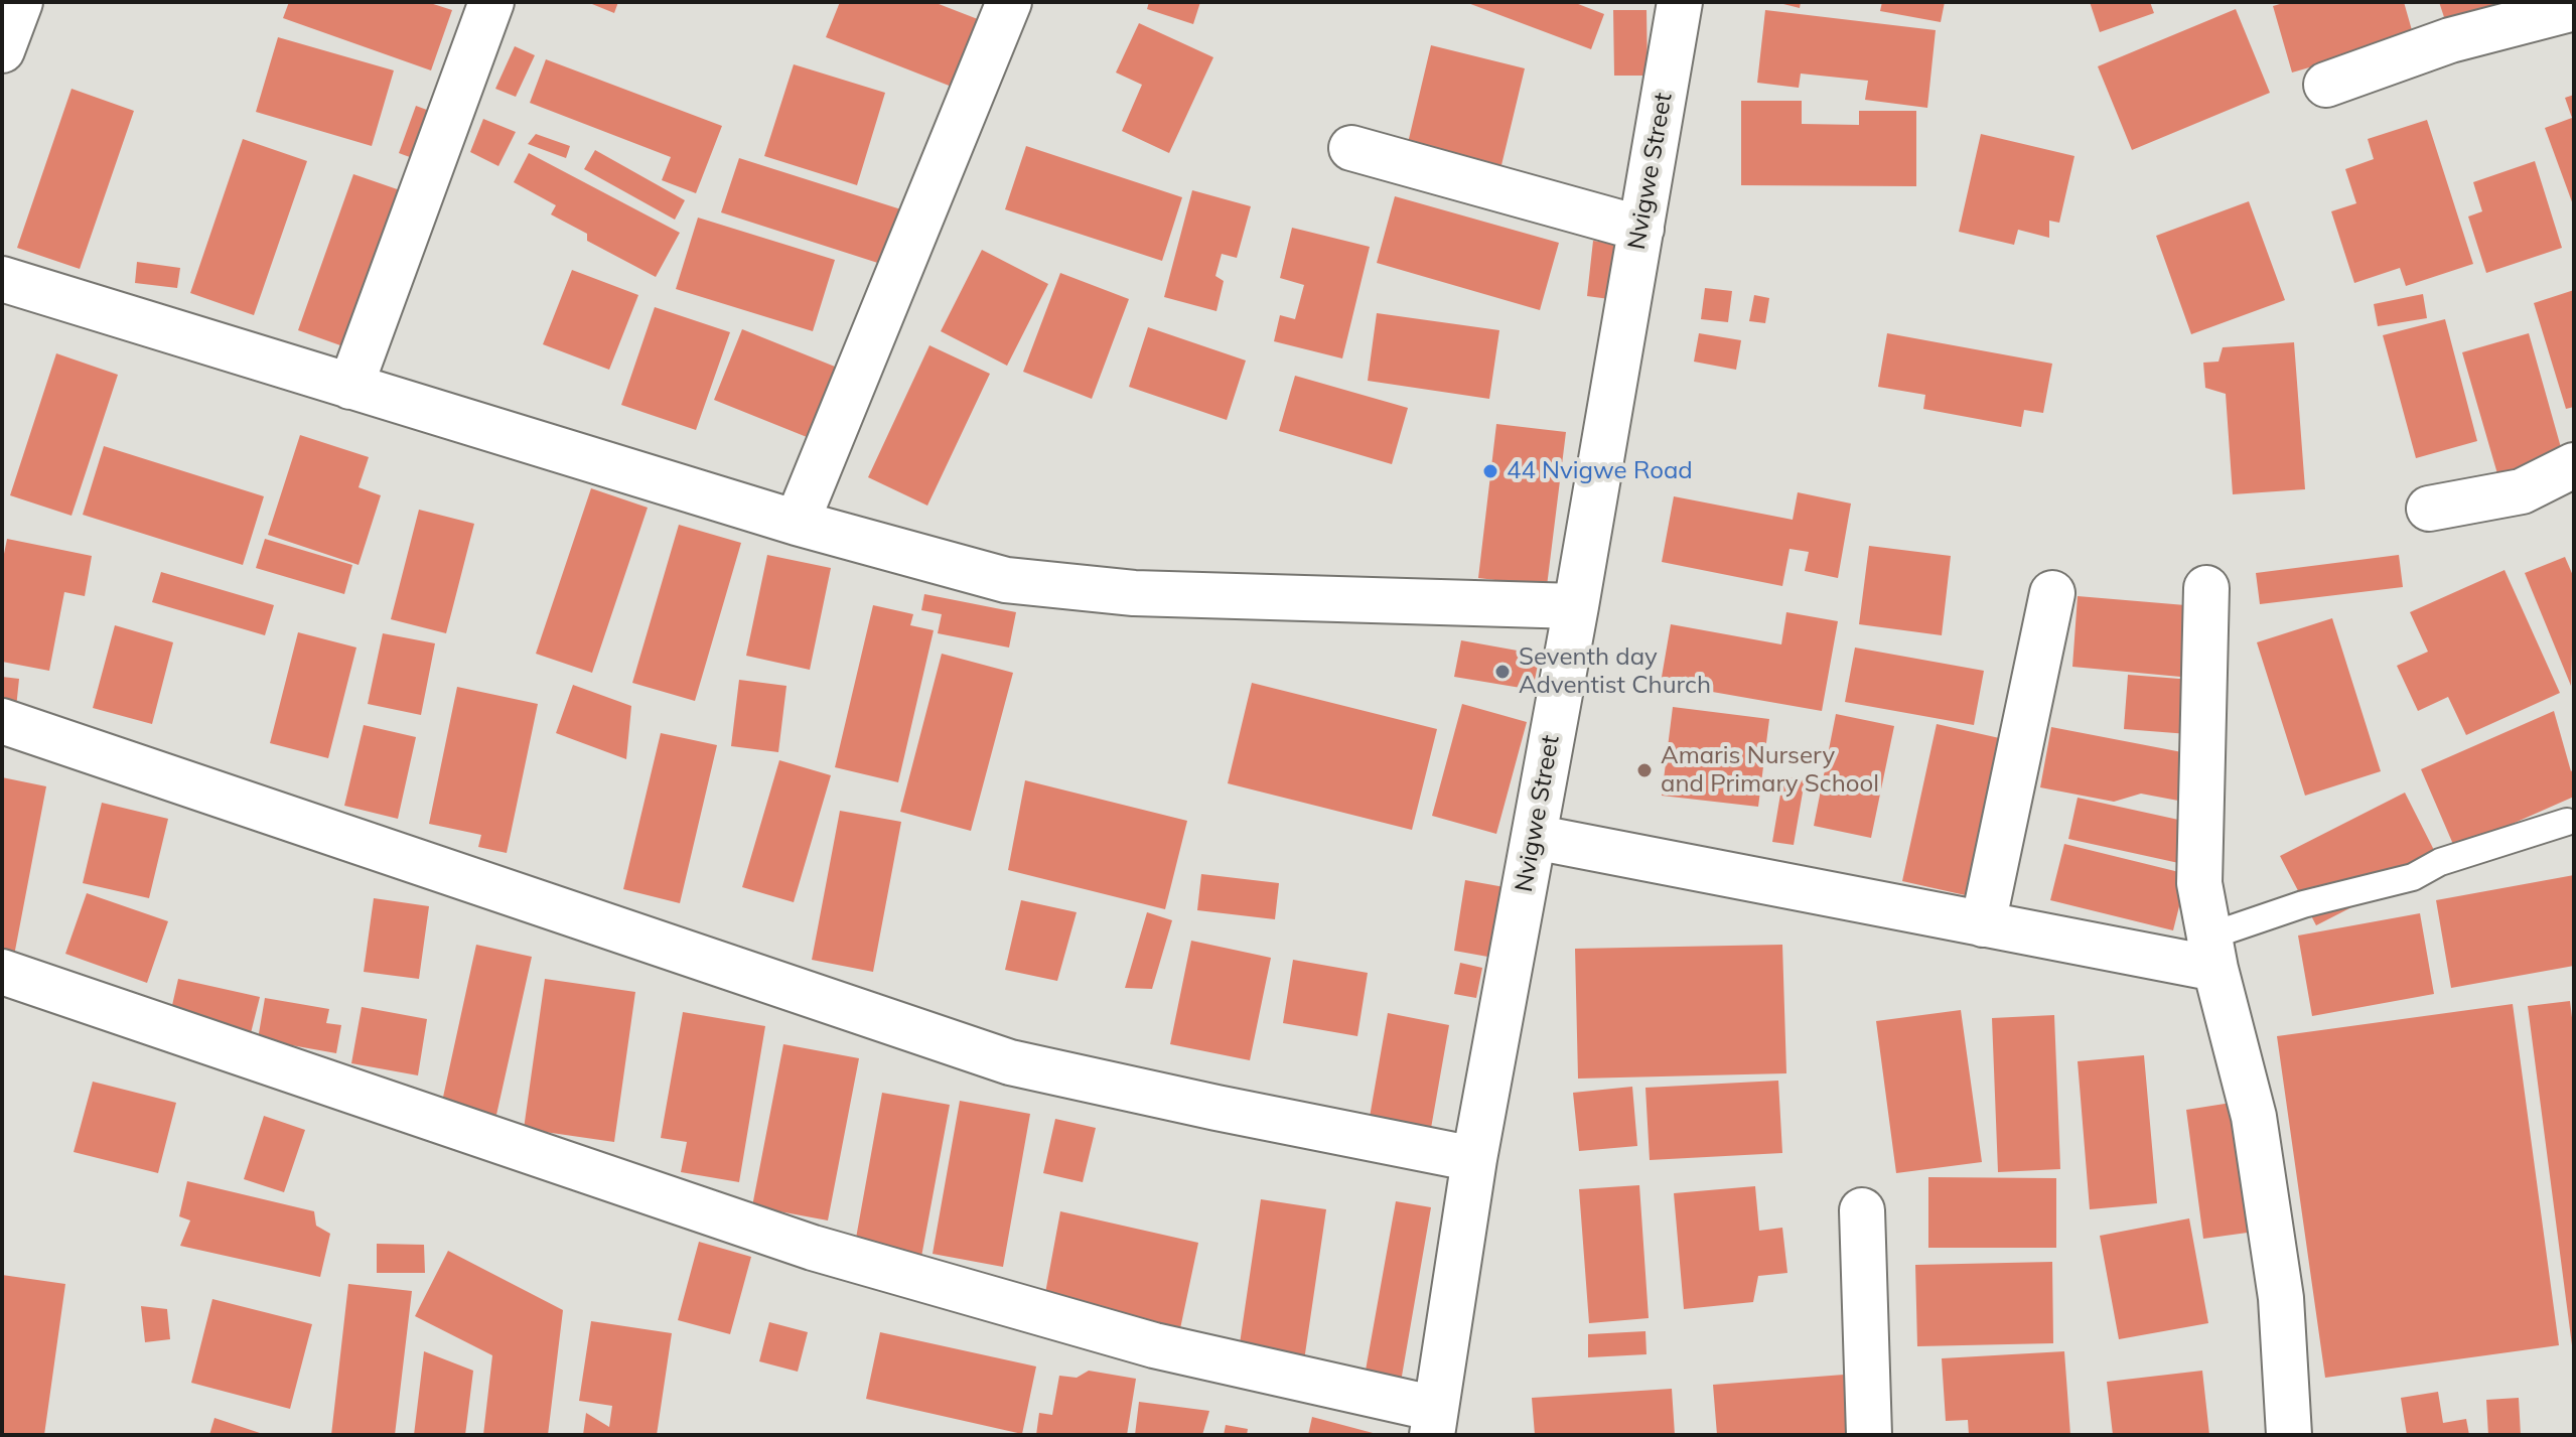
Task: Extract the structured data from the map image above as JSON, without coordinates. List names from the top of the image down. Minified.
{"streets":{"street":["Nvigwe Street"]},"places":["44 Nvigwe Road","Seventh day Adventist Church","Amaris Nursery and Primary School"]}
